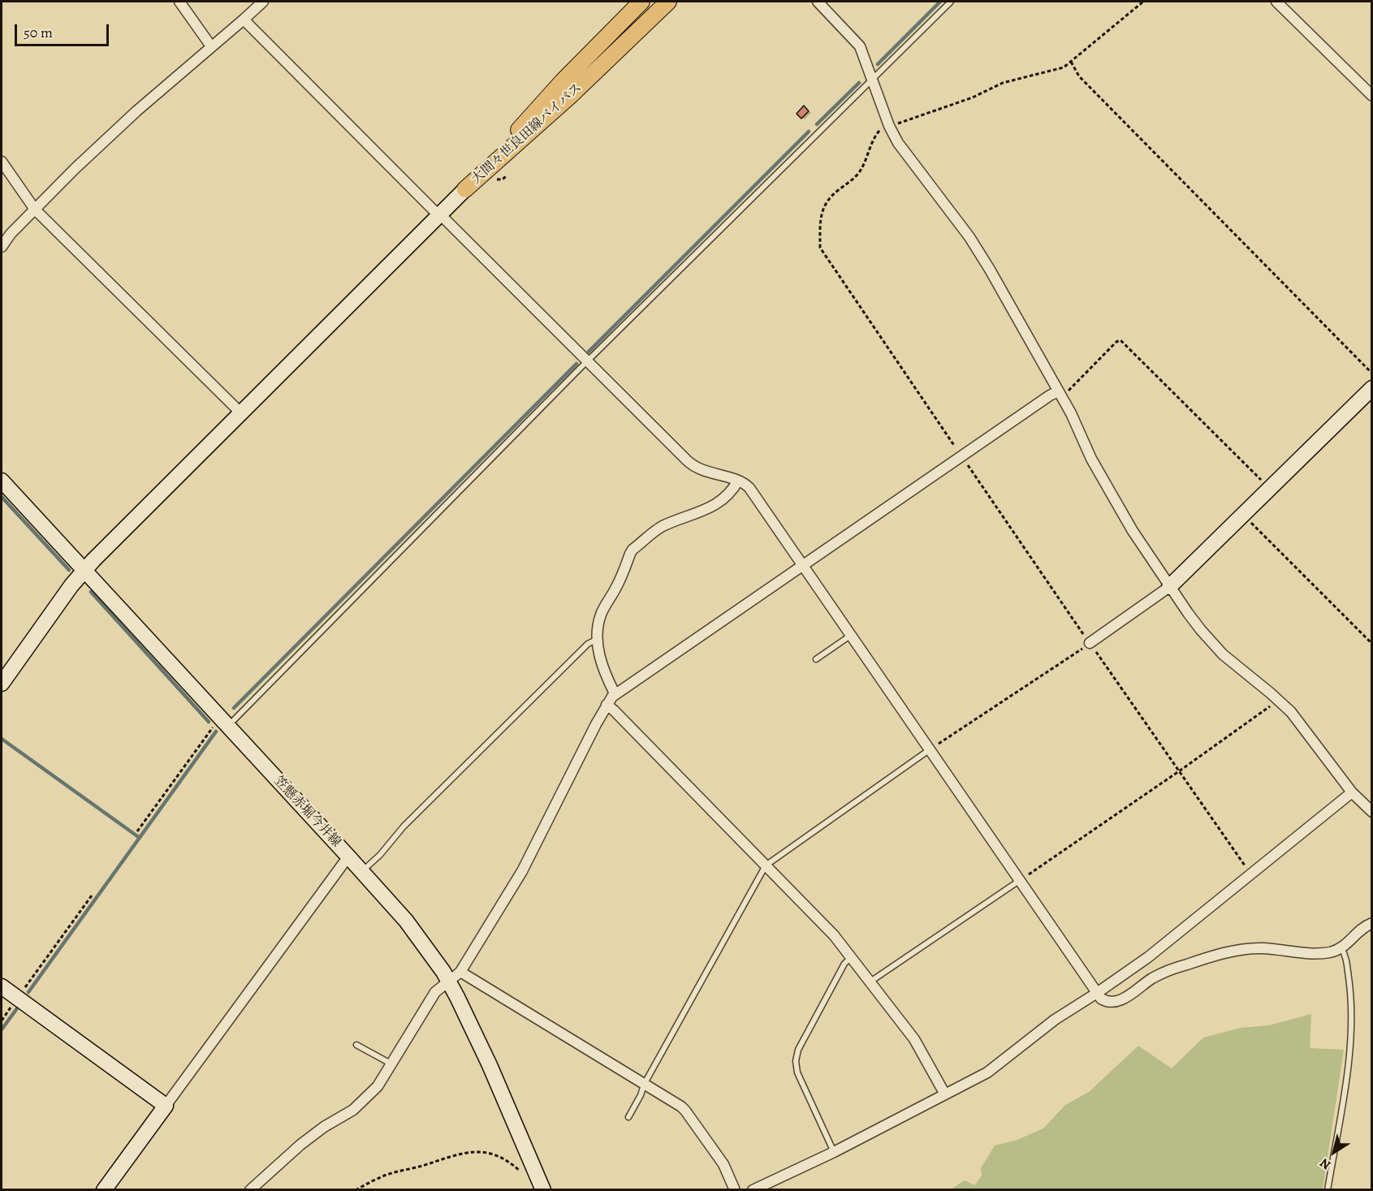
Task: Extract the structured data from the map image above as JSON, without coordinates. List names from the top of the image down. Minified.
{"streets":{"main road":["大間々世良田線バイパス"],"street":["笠懸赤堀今井線"]},"scale_bar":"50 m","north":"bottom left"}
